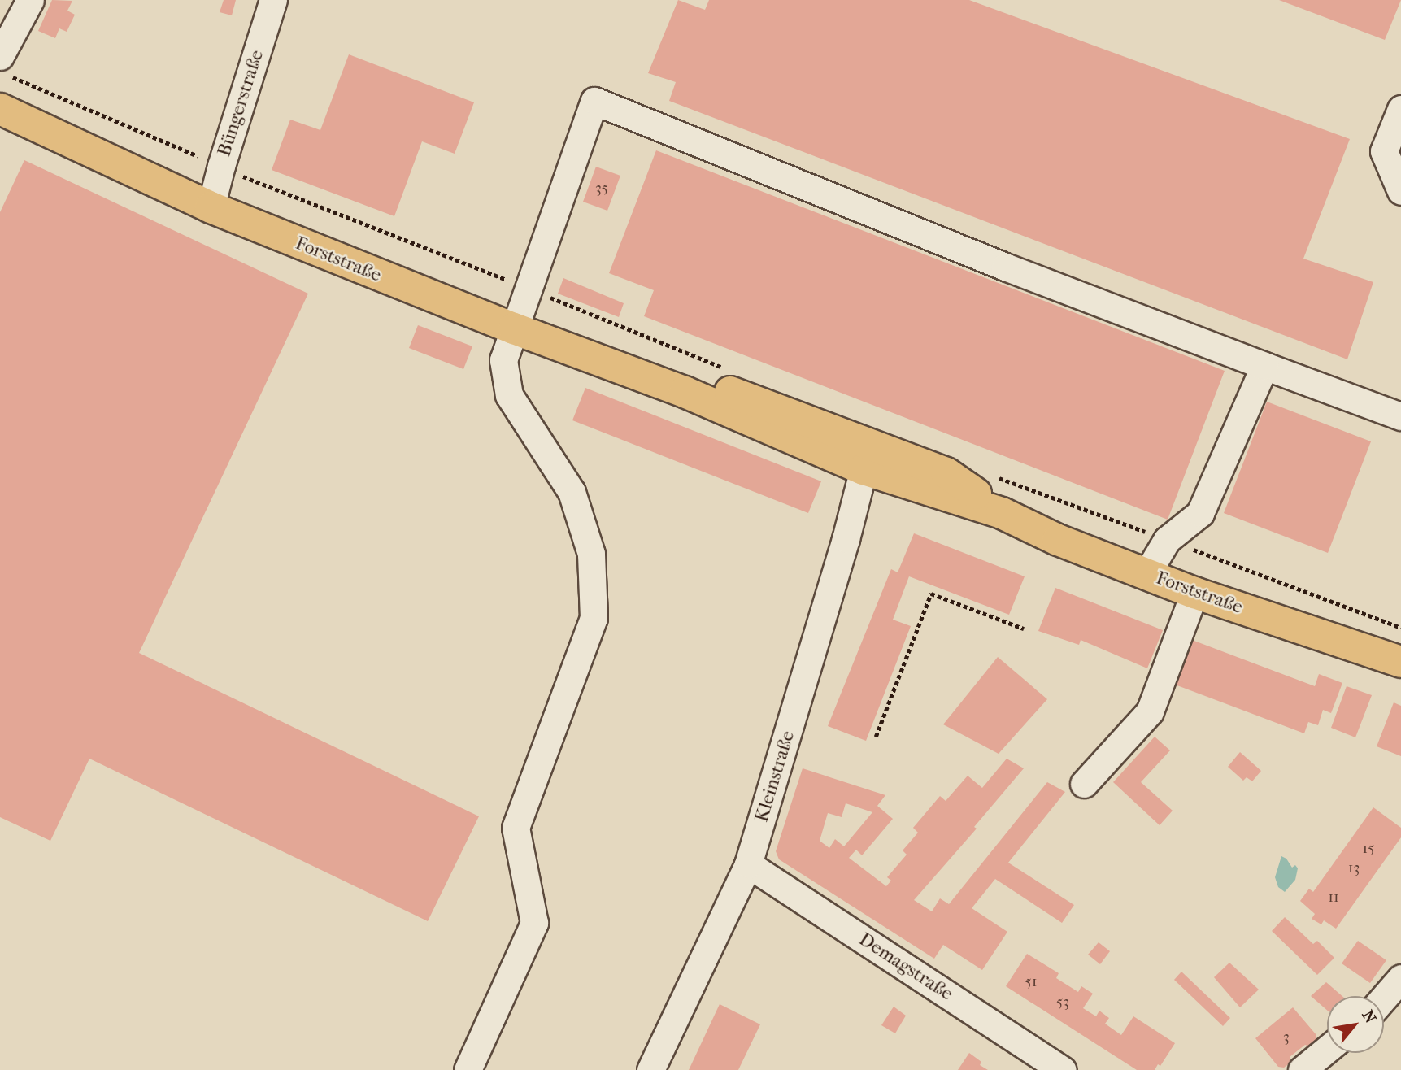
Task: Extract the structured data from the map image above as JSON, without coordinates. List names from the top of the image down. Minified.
{"streets":{"main road":["Forststraße"],"street":["Büngerstraße","Kleinstraße","Demagstraße"]},"crossings":[["Büngerstraße","Forststraße"],["Forststraße","Kleinstraße"],["Kleinstraße","Demagstraße"]],"house_numbers":["35","15","13","11","51","53","3"],"north":"top right"}
